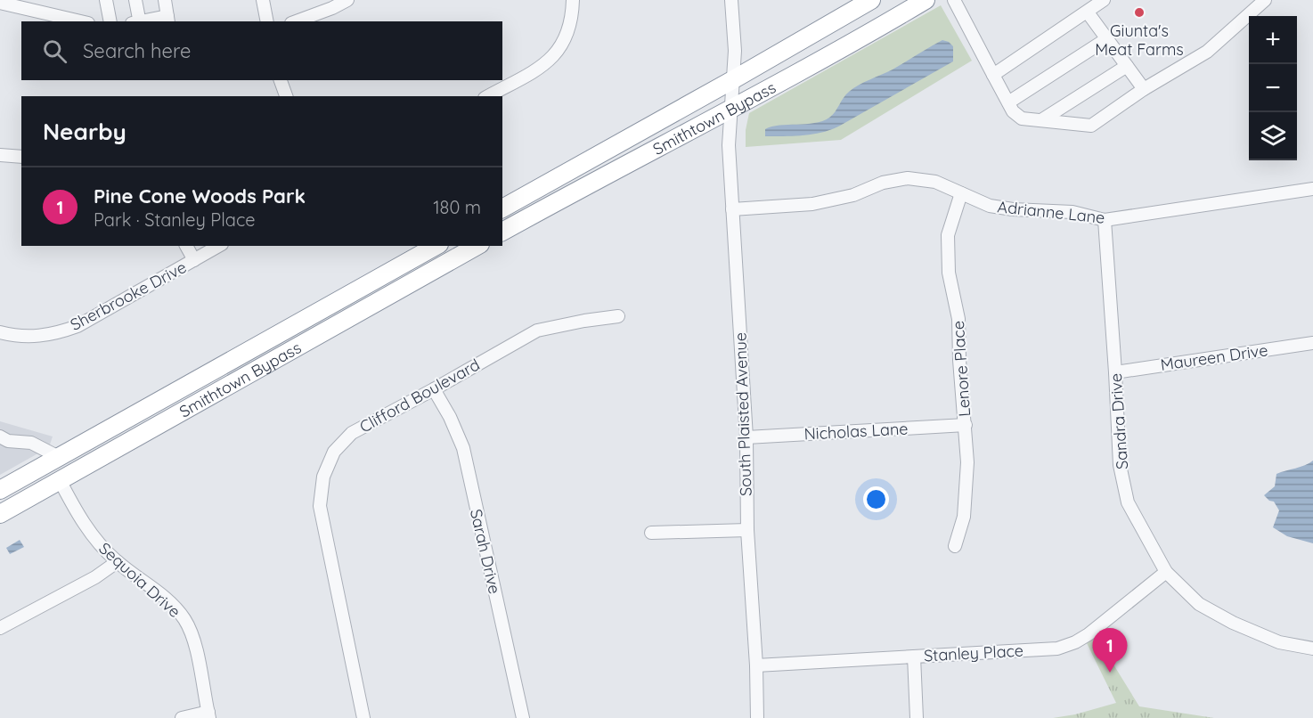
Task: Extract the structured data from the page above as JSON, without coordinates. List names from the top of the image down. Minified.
{"streets":{"highway":["Smithtown Bypass"],"street":["Adrianne Lane","Sherbrooke Drive","Maureen Drive","Lenore Place","Clifford Boulevard","South Plaisted Avenue","Sandra Drive","Nicholas Lane","Sarah Drive","Sequoia Drive","Stanley Place"]},"crossings":[["Smithtown Bypass","South Plaisted Avenue"],["Smithtown Bypass","Sequoia Drive"],["Adrianne Lane","Lenore Place"],["Adrianne Lane","South Plaisted Avenue"],["Adrianne Lane","Sandra Drive"],["Maureen Drive","Sandra Drive"],["Lenore Place","Nicholas Lane"],["Clifford Boulevard","Sarah Drive"],["South Plaisted Avenue","Nicholas Lane"],["South Plaisted Avenue","Stanley Place"],["Sandra Drive","Stanley Place"]],"places":["Giunta's Meat Farms"],"page":{"map_buttons":["+","−"],"search":"Search here","heading":"Nearby","list":[{"mark":"1","name":"Pine Cone Woods Park","note":"Park · Stanley Place","value":"180 m"}],"pins":"1"}}
